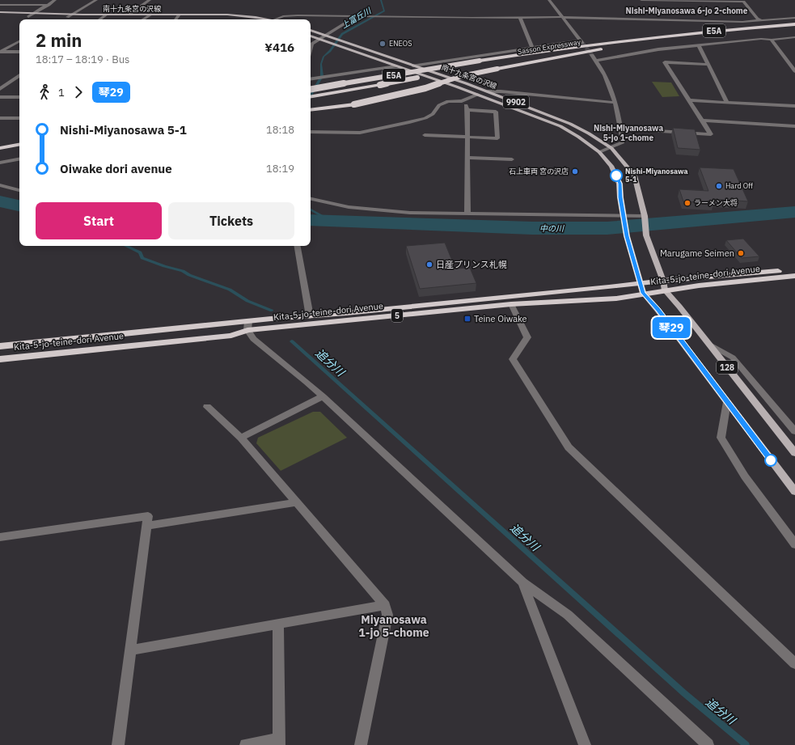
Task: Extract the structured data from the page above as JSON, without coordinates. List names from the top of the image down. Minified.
{"streets":{"highway":["E5A","Sasson Expressway","Kita-5-jo-teine-dori Avenue","5"],"main road":["南十九条宮の沢線","9902","128"]},"crossings":[["南十九条宮の沢線","Kita-5-jo-teine-dori Avenue"],["南十九条宮の沢線","128"],["Kita-5-jo-teine-dori Avenue","128"]],"districts":["Nishi-Miyanosawa 6-jo 2-chome","Nishi-Miyanosawa 5-jo 1-chome","Miyanosawa 1-jo 5-chome"],"water":["上富丘川","中の川","追分川"],"places":{"other":["ENEOS","石上車両 宮の沢店","Nishi-Miyanosawa 5-1","Hard Off","ラーメン大将","Marugame Seimen","日産プリンス札幌"],"transit":["Teine Oiwake"]},"lines":["bus line 琴29"],"page":{"on_map":"琴29","heading":["2 min","18:17 – 18:19 · Bus","¥416"],"legs":["1","琴29"],"list":[{"name":"Nishi-Miyanosawa 5-1","value":"18:18"},{"name":"Oiwake dori avenue","value":"18:19"}],"buttons":["Start","Tickets"]}}
